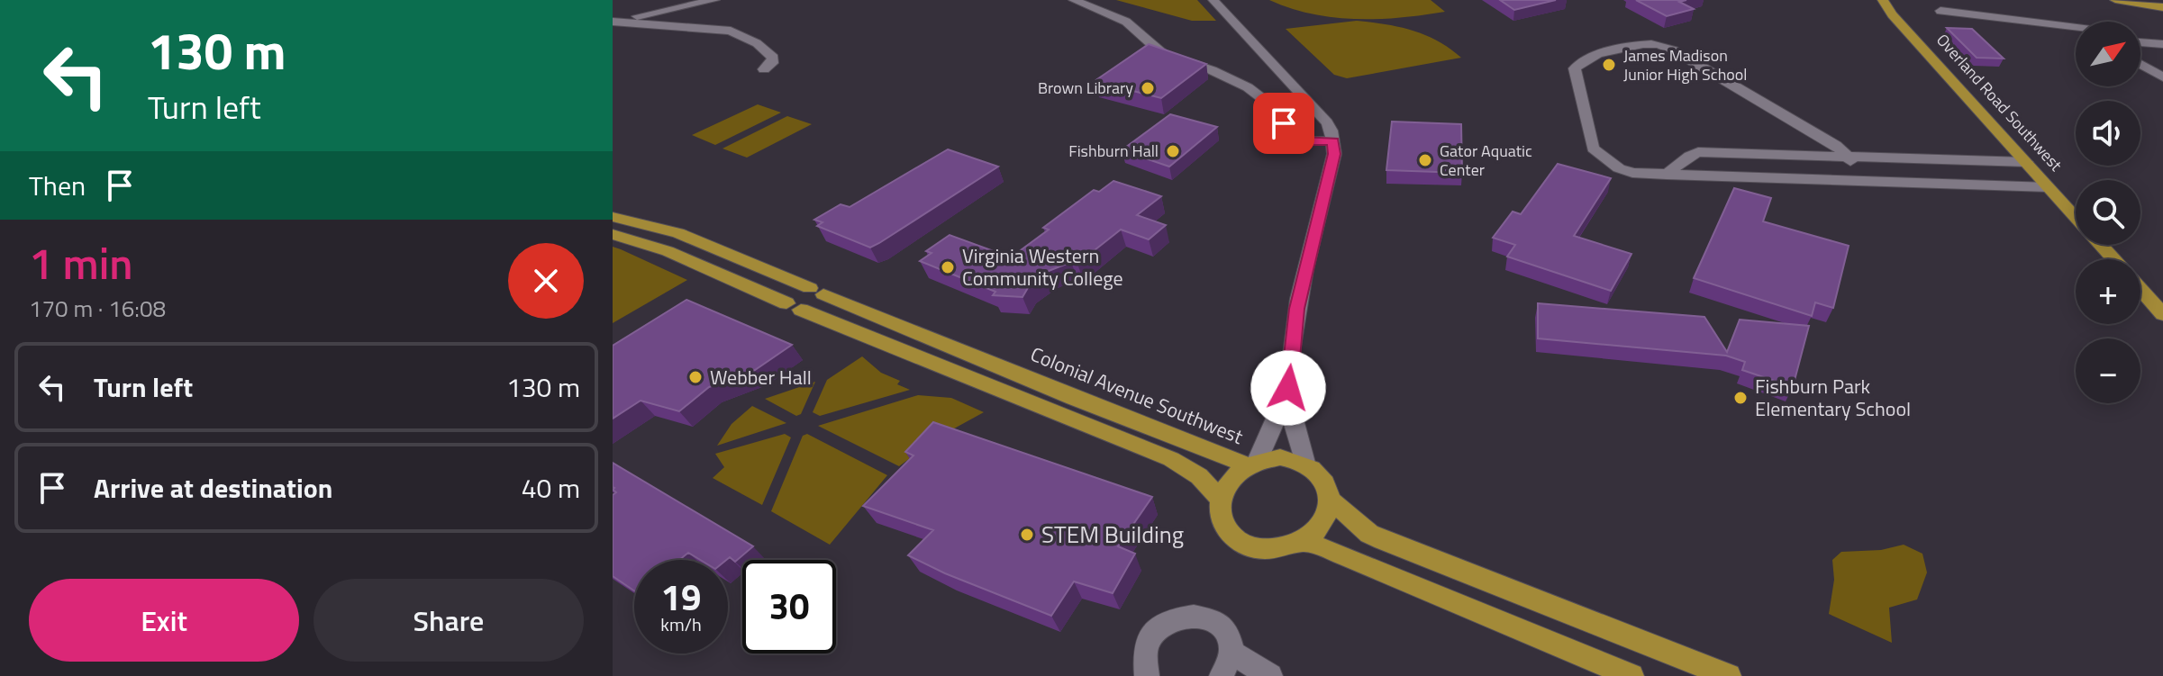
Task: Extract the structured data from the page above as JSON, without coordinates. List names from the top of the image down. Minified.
{"streets":{"main road":["Overland Road Southwest","Colonial Avenue Southwest"]},"places":["James Madison Junior High School","Brown Library","Fishburn Hall","Gator Aquatic Center","Virginia Western Community College","Webber Hall","Fishburn Park Elementary School","STEM Building"],"north":"top right","page":{"turn":["130 m","Turn left"],"map_buttons":["+","−"],"then":"Then","heading":["1 min","170 m · 16:08"],"list":[{"name":"Turn left","value":"130 m"},{"name":"Arrive at destination","value":"40 m"}],"speed":"19 km/h","limit":"30","buttons":["Exit","Share"]}}
